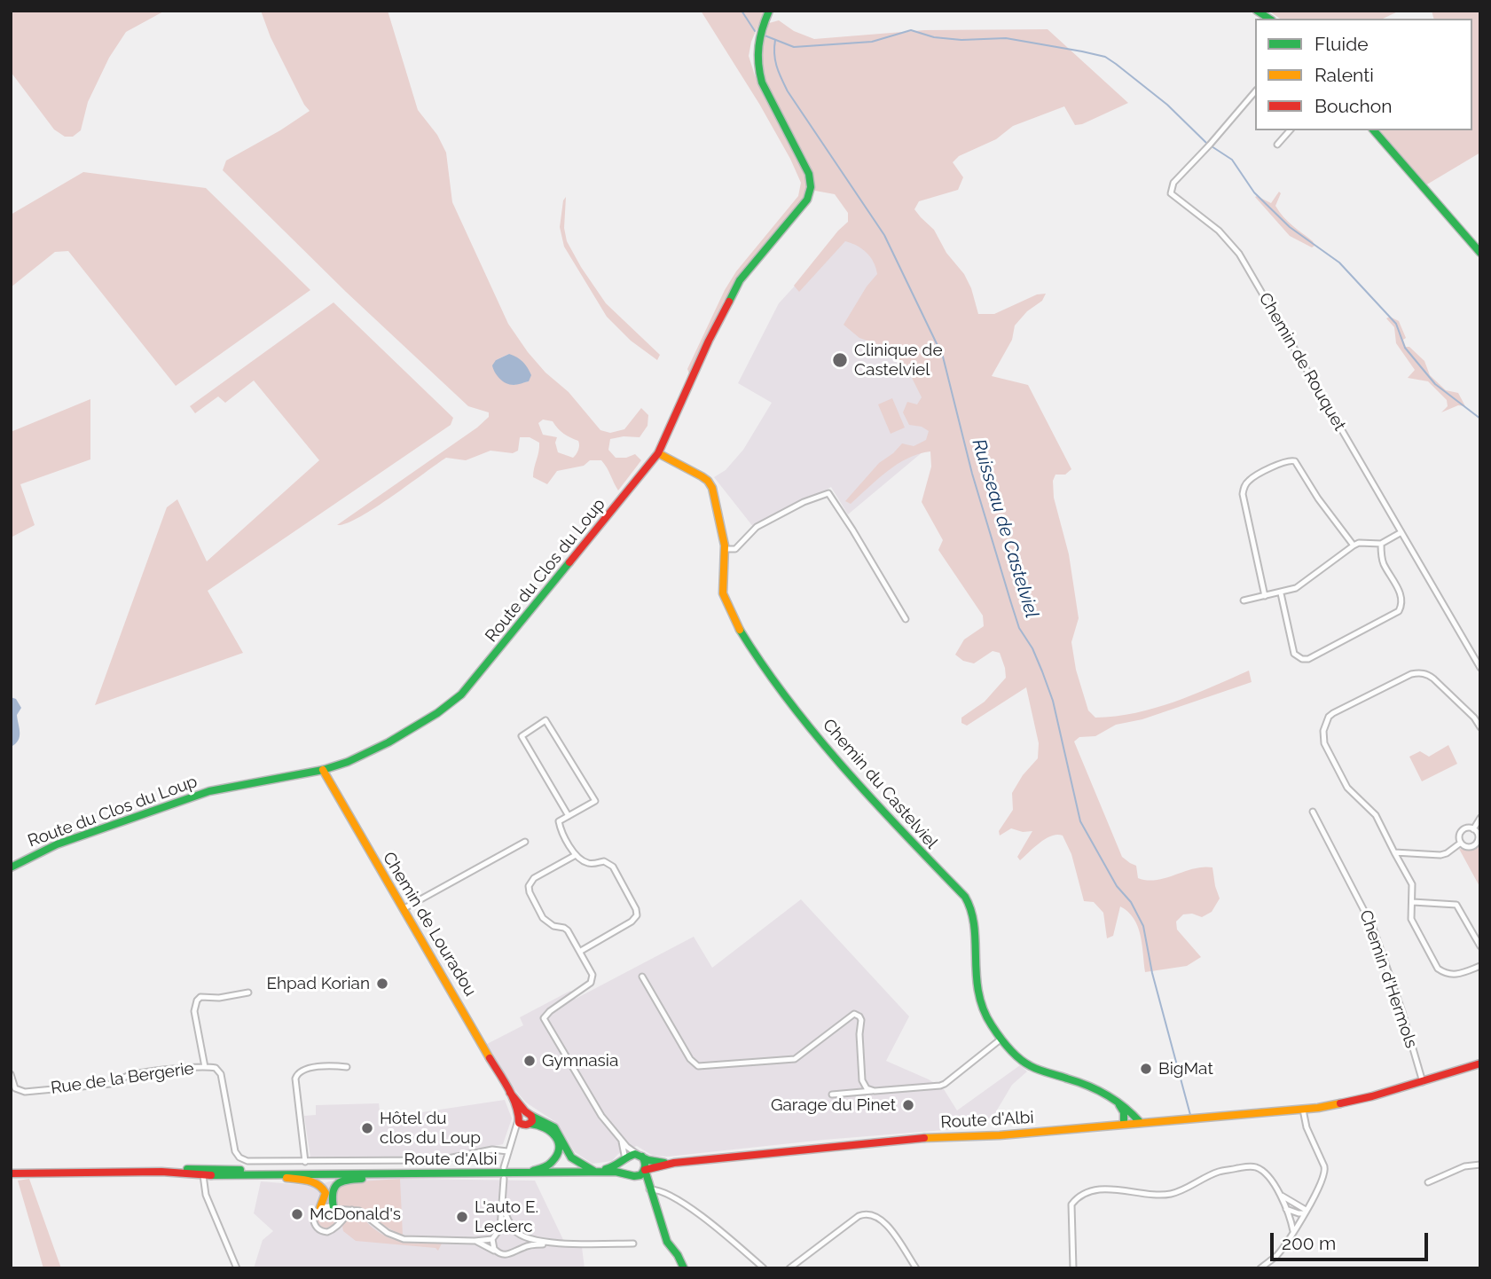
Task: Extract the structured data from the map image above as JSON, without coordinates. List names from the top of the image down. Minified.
{"streets":{"street":["Chemin de Rouquet","Route du Clos du Loup","Chemin du Castelviel","Chemin de Louradou","Chemin d'Hermols","Rue de la Bergerie","Route d'Albi"]},"crossings":[["Route du Clos du Loup","Chemin du Castelviel"],["Route du Clos du Loup","Chemin de Louradou"],["Chemin du Castelviel","Route d'Albi"],["Chemin d'Hermols","Route d'Albi"]],"water":["Ruisseau de Castelviel"],"places":["Clinique de Castelviel","Ehpad Korian","Gymnasia","BigMat","Garage du Pinet","Hôtel du clos du Loup","McDonald's","L'auto E. Leclerc"],"legend":["Fluide","Ralenti","Bouchon"],"scale_bar":"200 m"}
